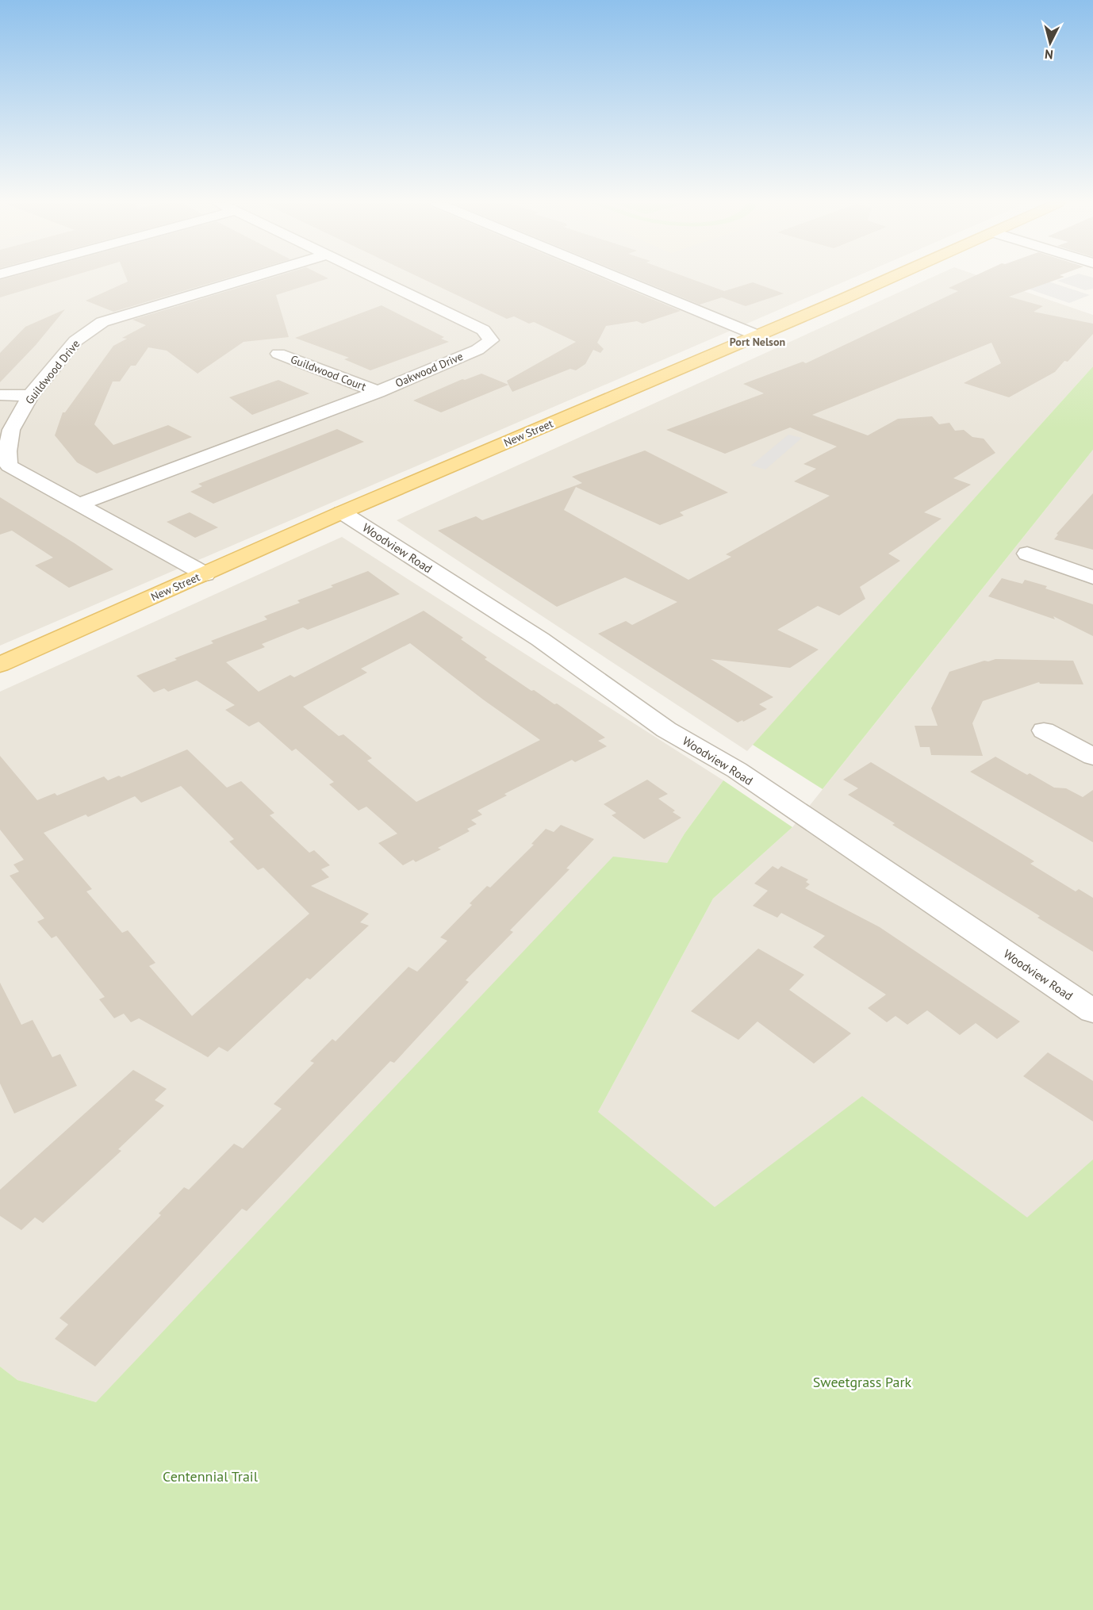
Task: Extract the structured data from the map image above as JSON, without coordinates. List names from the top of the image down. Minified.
{"streets":{"main road":["New Street"],"street":["Oakwood Drive","Guildwood Drive","Guildwood Court","Woodview Road"]},"crossings":[["Oakwood Drive","Guildwood Drive"],["Oakwood Drive","Guildwood Court"],["Guildwood Drive","New Street"],["New Street","Woodview Road"]],"districts":["Port Nelson"],"parks":["Sweetgrass Park","Centennial Trail"],"north":"bottom"}
